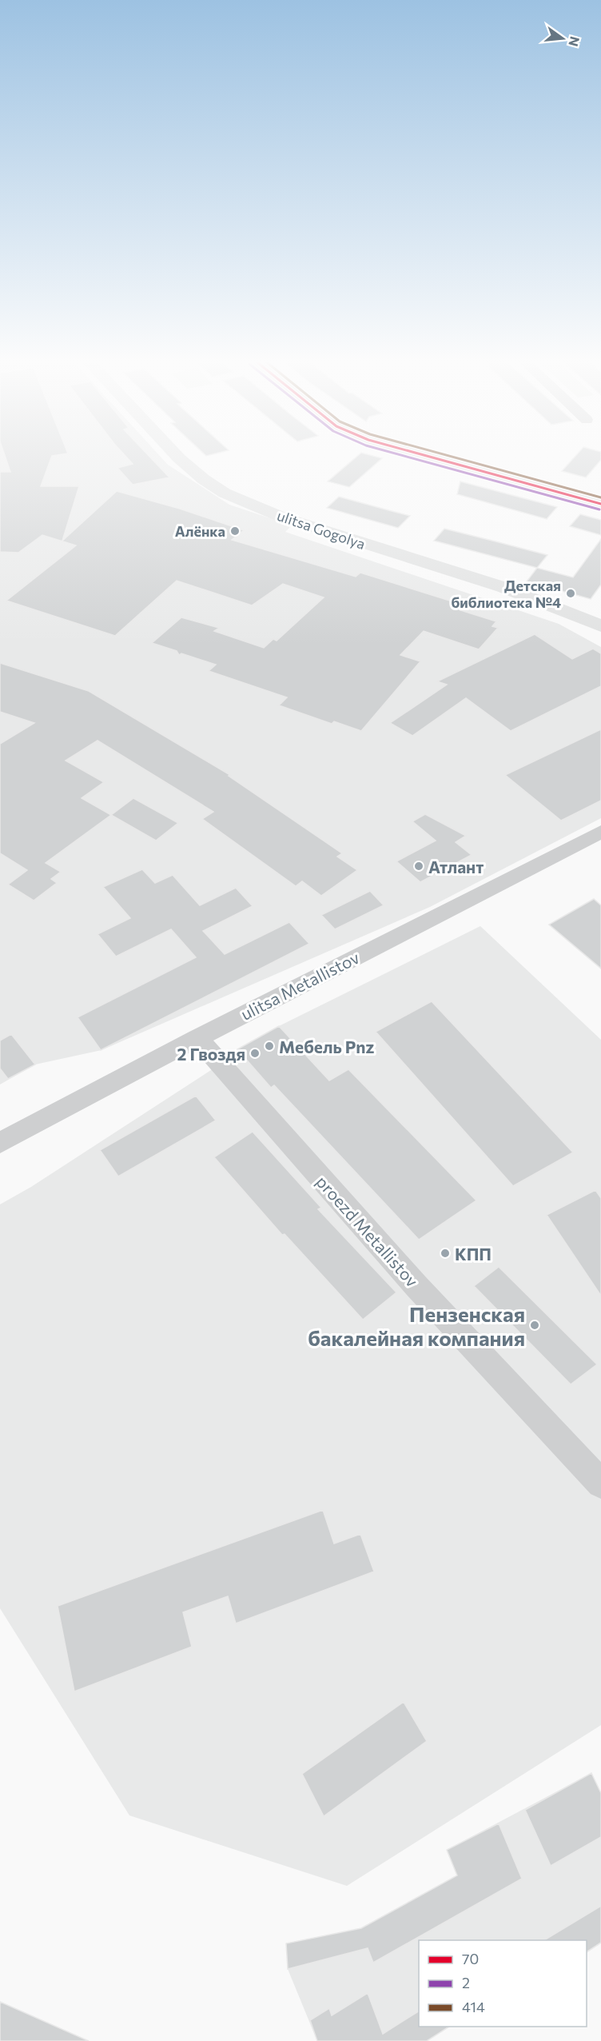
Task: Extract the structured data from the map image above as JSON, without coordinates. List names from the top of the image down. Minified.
{"streets":{"main road":["ulitsa Gogolya"],"street":["ulitsa Metallistov","proezd Metallistov"]},"crossings":[["ulitsa Metallistov","proezd Metallistov"]],"places":["Алёнка","Детская библиотека №4","Атлант","Мебель Pnz","2 Гвоздя","КПП","Пензенская бакалейная компания"],"lines":["transit line 70","transit line 2","transit line 414"],"legend":["70","2","414"],"north":"right"}
